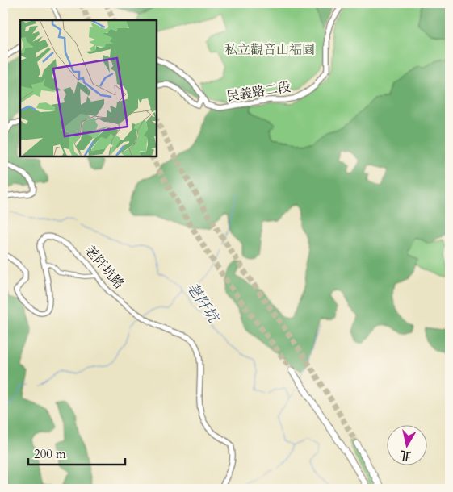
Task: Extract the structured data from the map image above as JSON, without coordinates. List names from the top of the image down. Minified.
{"streets":{"street":["民義路二段","荖阡坑路"]},"water":["荖阡坑"],"parks":["私立觀音山福園"],"scale_bar":"200 m","north":"bottom"}
